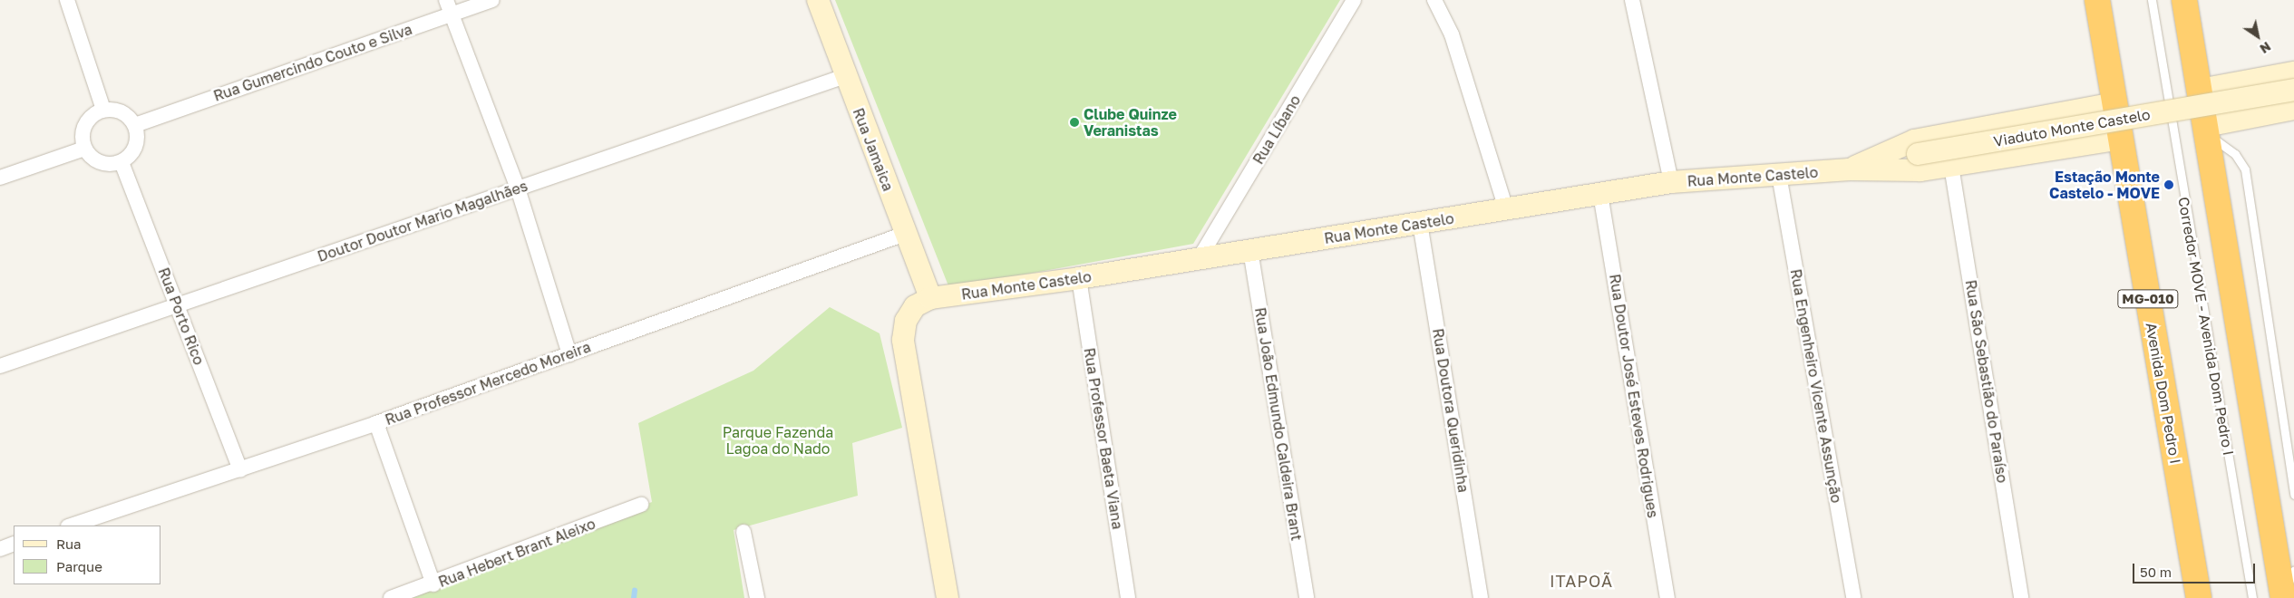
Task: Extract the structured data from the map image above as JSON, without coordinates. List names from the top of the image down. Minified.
{"streets":{"highway":["MG-010","Avenida Dom Pedro I"],"street":["Rua Gumercindo Couto e Silva","Viaduto Monte Castelo","Rua Líbano","Rua Jamaica","Rua Monte Castelo","Doutor Doutor Mario Magalhães","Rua Porto Rico","Rua São Sebastião do Paraíso","Rua Professor Mercedo Moreira","Rua Engenheiro Vicente Assunção","Rua Doutor José Esteves Rodrigues","Rua Doutora Queridinha","Rua João Edmundo Caldeira Brant","Rua Professor Baeta Viana","Rua Hebert Brant Aleixo"],"lane":["Corredor MOVE - Avenida Dom Pedro I"]},"crossings":[["Rua Gumercindo Couto e Silva","Rua Porto Rico"],["Viaduto Monte Castelo","Rua Monte Castelo"],["Rua Líbano","Rua Monte Castelo"],["Rua Jamaica","Rua Monte Castelo"],["Rua Jamaica","Doutor Doutor Mario Magalhães"],["Rua Jamaica","Rua Professor Mercedo Moreira"],["Rua Monte Castelo","Rua São Sebastião do Paraíso"],["Rua Monte Castelo","Rua Engenheiro Vicente Assunção"],["Rua Monte Castelo","Avenida Dom Pedro I"],["Rua Monte Castelo","Rua Doutor José Esteves Rodrigues"],["Rua Monte Castelo","Rua Doutora Queridinha"],["Rua Monte Castelo","Rua João Edmundo Caldeira Brant"],["Rua Monte Castelo","Rua Professor Baeta Viana"],["Doutor Doutor Mario Magalhães","Rua Porto Rico"],["Rua Porto Rico","Rua Professor Mercedo Moreira"]],"districts":["ITAPOÃ"],"parks":["Parque Fazenda Lagoa do Nado"],"places":["Clube Quinze Veranistas","Estação Monte Castelo - MOVE"],"legend":["Rua","Parque"],"scale_bar":"50 m","north":"bottom right"}
